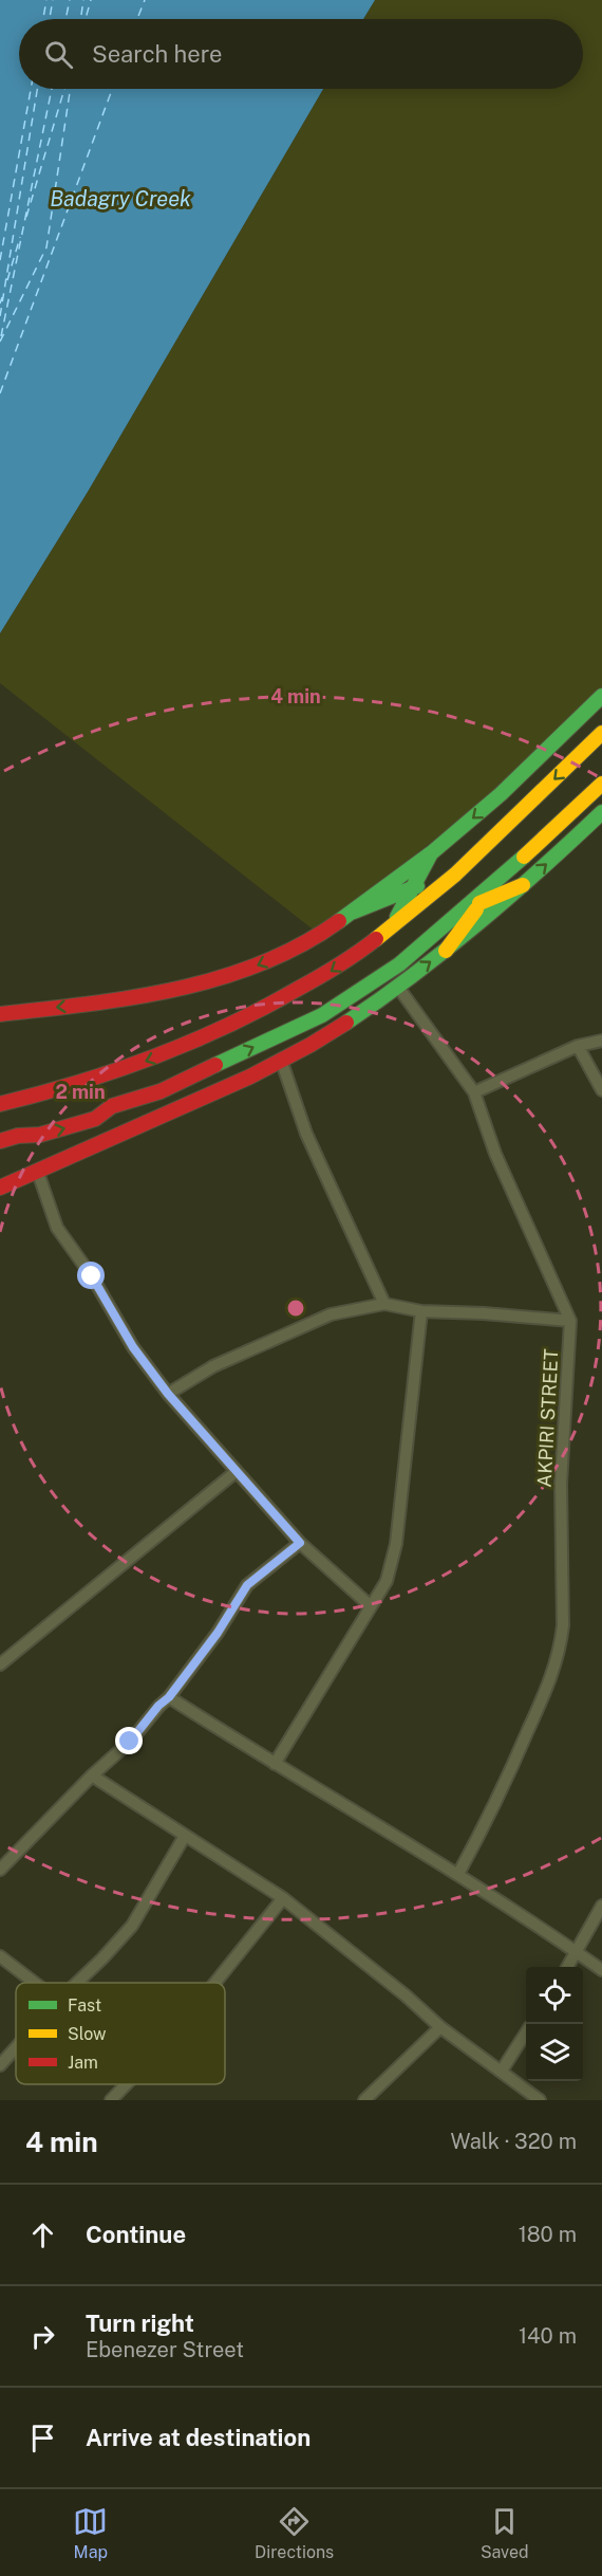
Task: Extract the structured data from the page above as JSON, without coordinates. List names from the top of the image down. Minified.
{"streets":{"street":["AKPIRI STREET"]},"water":["Badagry Creek"],"legend":["Fast","Slow","Jam"],"page":{"search":"Search here","heading":["4 min","Walk · 320 m"],"list":[["Continue","180 m"],["Turn right","Ebenezer Street","140 m"],"Arrive at destination"],"nav":["Map","Directions","Saved"]},"rings":["4 min","2 min"]}
